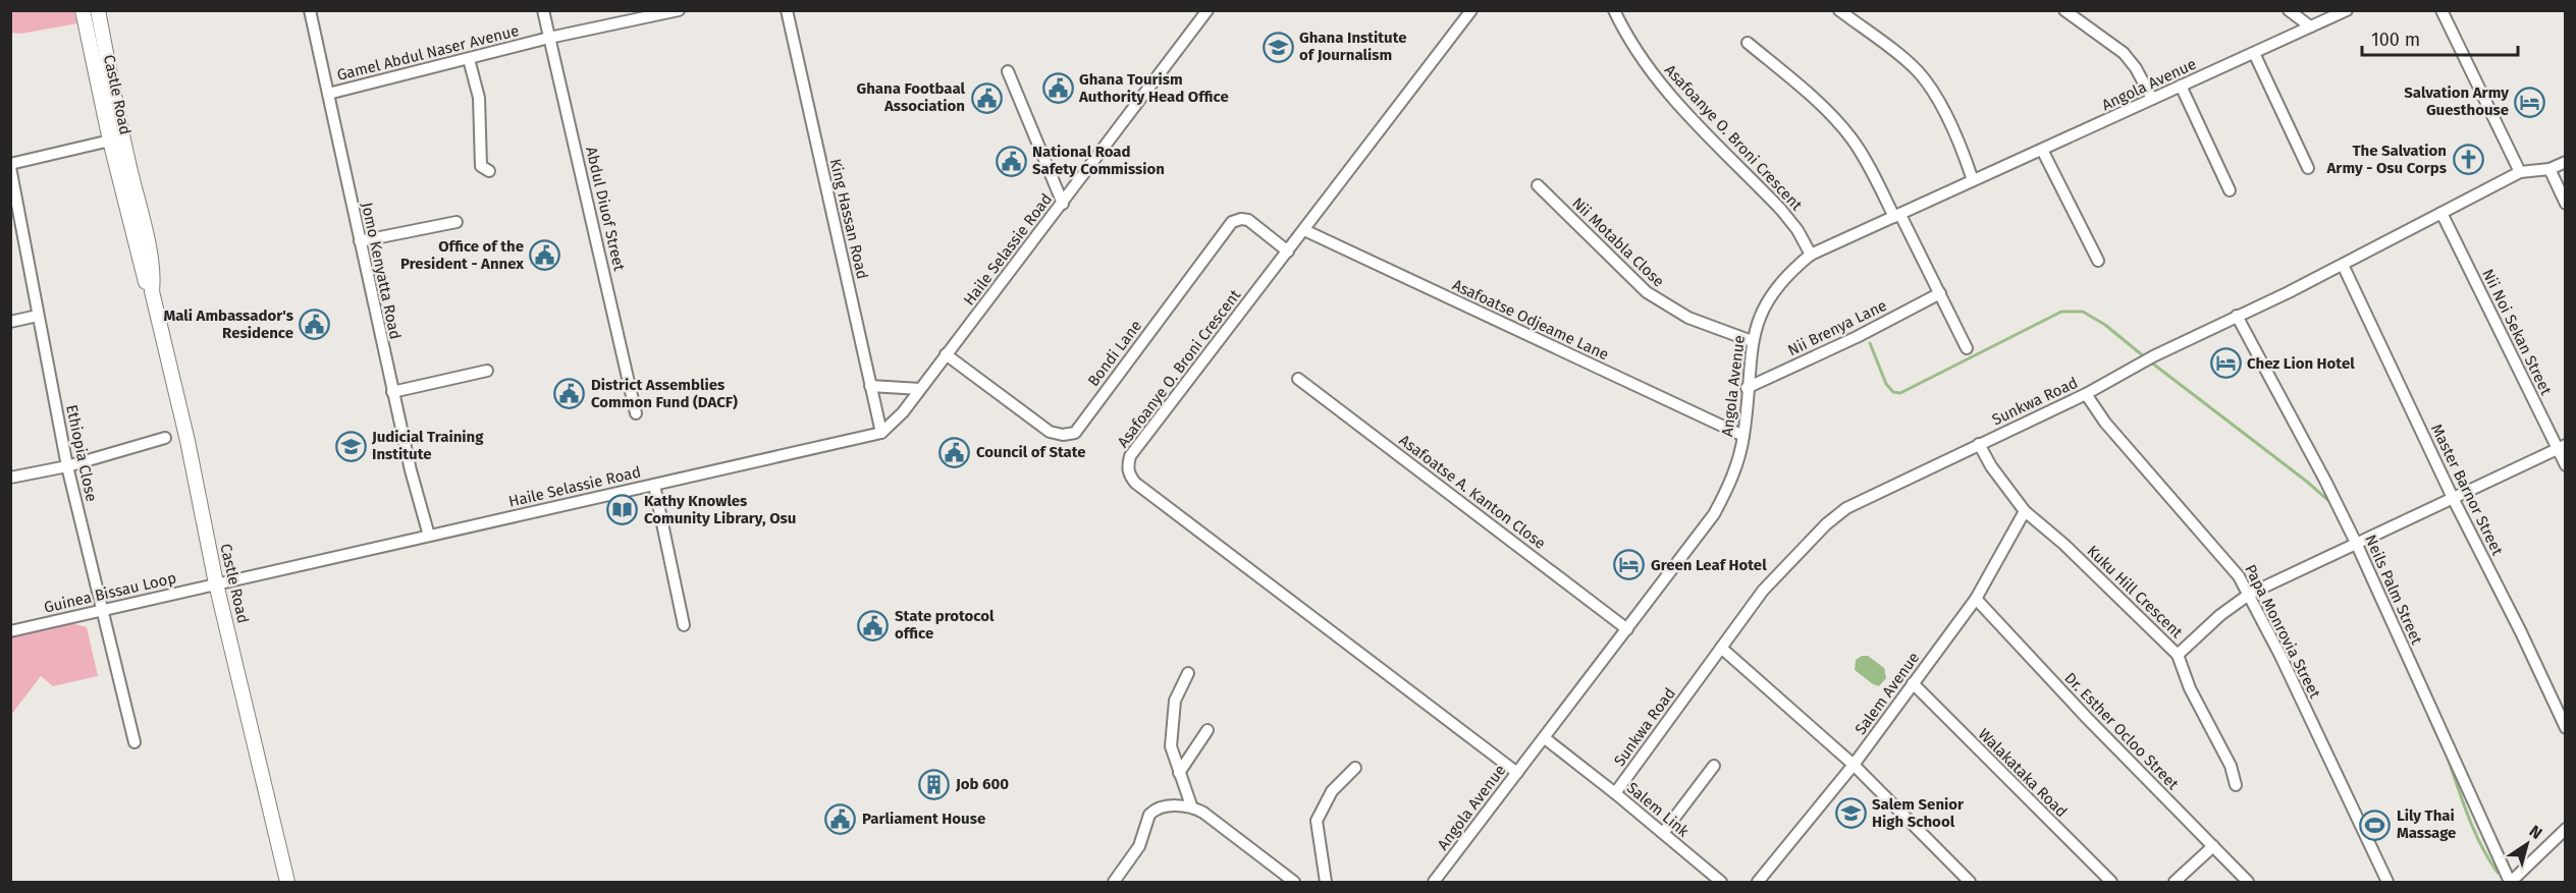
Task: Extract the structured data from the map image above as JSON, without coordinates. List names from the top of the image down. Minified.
{"streets":{"main road":["Castle Road"],"street":["Gamel Abdul Naser Avenue","Angola Avenue","Asafoanye O. Broni Crescent","Abdul Diuof Street","King Hassan Road","Nii Motabla Close","Haile Selassie Road","Jomo Kenyatta Road","Asafoatse Odjeame Lane","Nii Brenya Lane","Nii Noi Sekan Street","Bondi Lane","Sunkwa Road","Ethiopia Close","Master Barnor Street","Asafoatse A. Kanton Close","Neils Palm Street","Kuku Hill Crescent","Guinea Bissau Loop","Papa Monrovia Street","Salem Avenue","Dr. Esther Ocloo Street","Walakataka Road","Salem Link"]},"crossings":[["Gamel Abdul Naser Avenue","Abdul Diuof Street"],["Gamel Abdul Naser Avenue","Jomo Kenyatta Road"],["Angola Avenue","Asafoanye O. Broni Crescent"],["Angola Avenue","Nii Motabla Close"],["Angola Avenue","Asafoatse Odjeame Lane"],["Angola Avenue","Nii Brenya Lane"],["Angola Avenue","Asafoatse A. Kanton Close"],["Angola Avenue","Salem Link"],["Castle Road","Haile Selassie Road"],["Castle Road","Guinea Bissau Loop"],["Asafoanye O. Broni Crescent","Asafoatse Odjeame Lane"],["Asafoanye O. Broni Crescent","Bondi Lane"],["King Hassan Road","Haile Selassie Road"],["Haile Selassie Road","Jomo Kenyatta Road"],["Haile Selassie Road","Bondi Lane"],["Haile Selassie Road","Guinea Bissau Loop"],["Nii Noi Sekan Street","Sunkwa Road"],["Sunkwa Road","Master Barnor Street"],["Sunkwa Road","Neils Palm Street"],["Sunkwa Road","Kuku Hill Crescent"],["Sunkwa Road","Papa Monrovia Street"],["Sunkwa Road","Salem Link"],["Ethiopia Close","Guinea Bissau Loop"],["Kuku Hill Crescent","Salem Avenue"],["Salem Avenue","Dr. Esther Ocloo Street"],["Salem Avenue","Walakataka Road"]],"places":{"school or university":["Ghana Institute of Journalism","Judicial Training Institute","Salem Senior High School"],"public building":["Ghana Tourism Authority Head Office","Ghana Footbaal Association","National Road Safety Commission","Office of the President - Annex","Mali Ambassador's Residence","District Assemblies Common Fund (DACF)","Council of State","State protocol office","Parliament House"],"hotel":["Salvation Army Guesthouse","Chez Lion Hotel","Green Leaf Hotel"],"church":["The Salvation Army - Osu Corps"],"library":["Kathy Knowles Comunity Library, Osu"],"building":["Job 600"],"sports":["Lily Thai Massage"]},"scale_bar":"100 m","north":"top right"}
